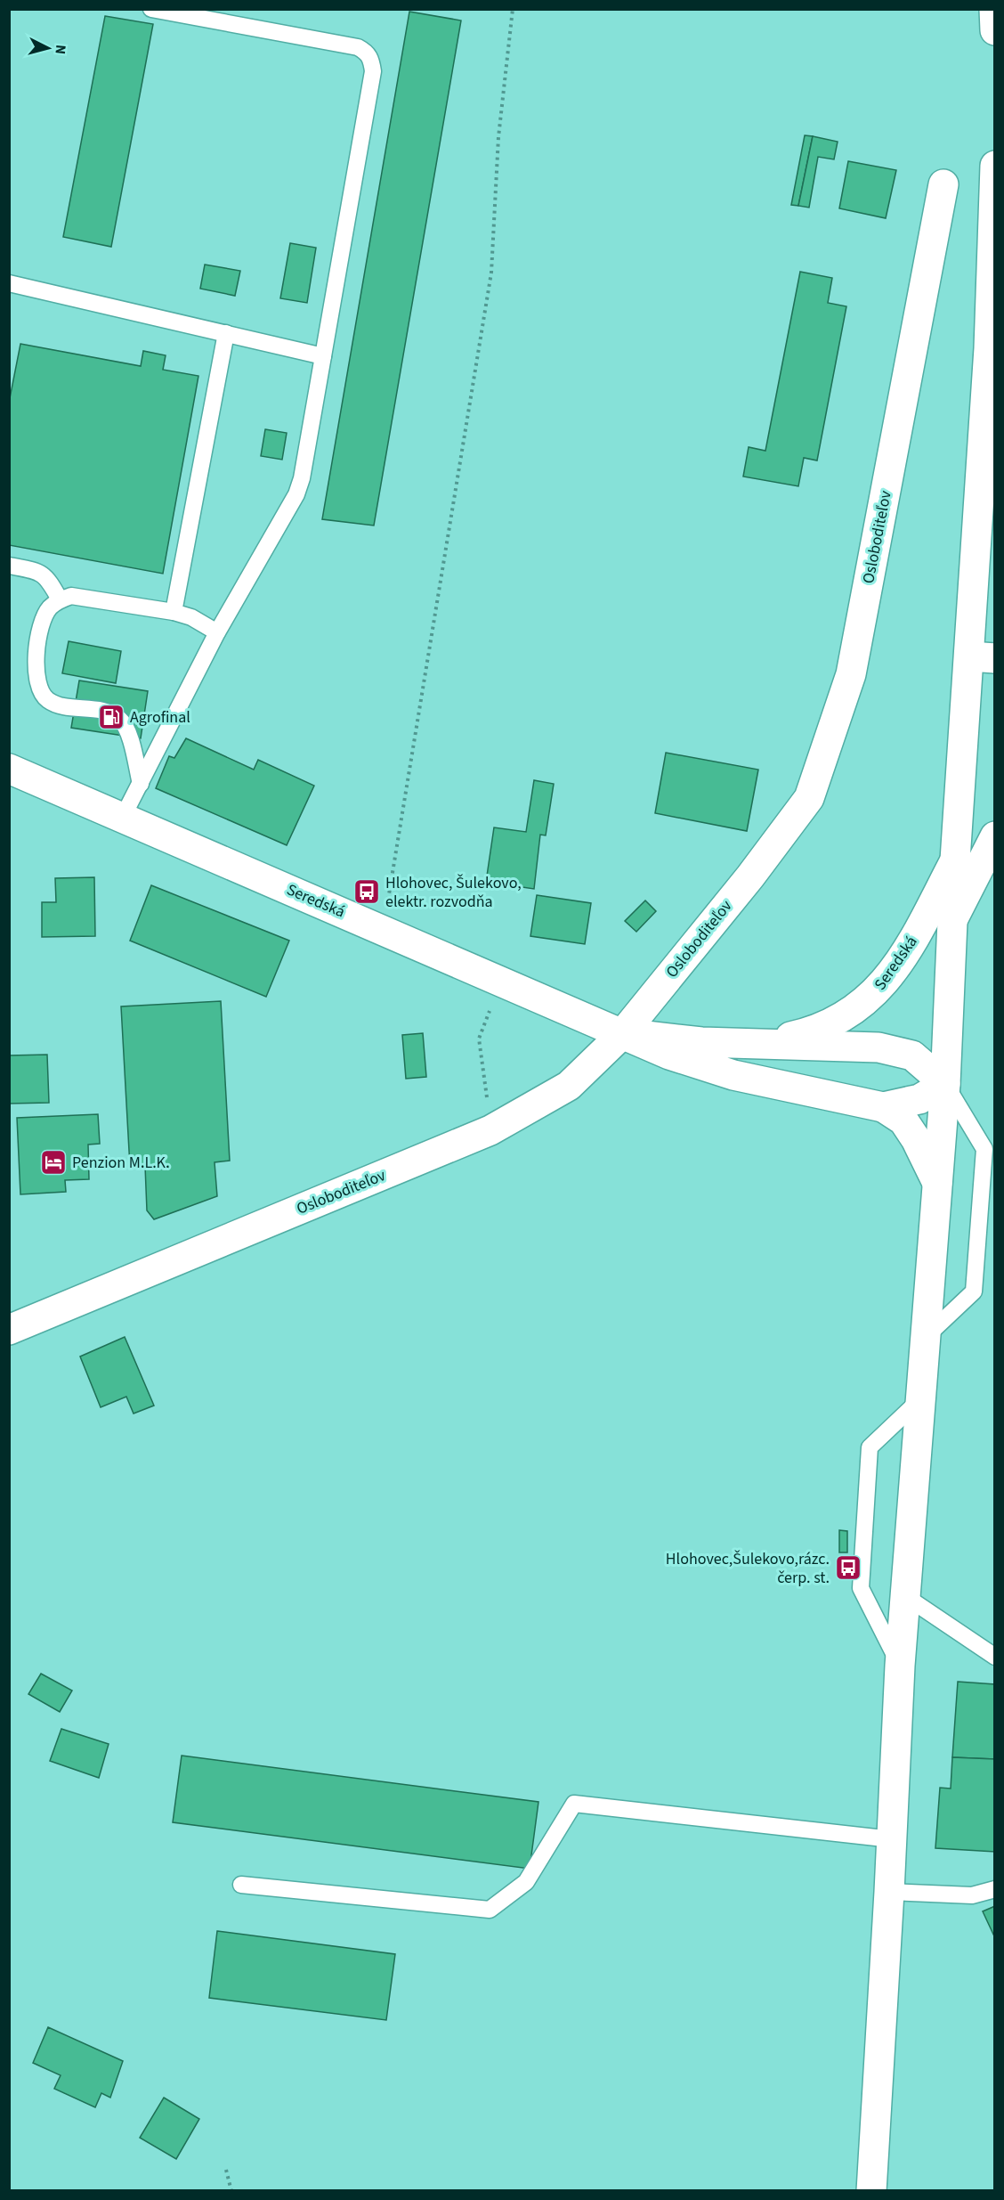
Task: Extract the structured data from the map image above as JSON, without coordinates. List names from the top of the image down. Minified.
{"streets":{"street":["Osloboditeľov","Seredská"]},"crossings":[["Osloboditeľov","Seredská"]],"places":{"fuel station":["Agrofinal"],"bus stop":["Hlohovec, Šulekovo, elektr. rozvodňa","Hlohovec,Šulekovo,rázc. čerp. st."],"hotel":["Penzion M.L.K."]},"north":"right"}
